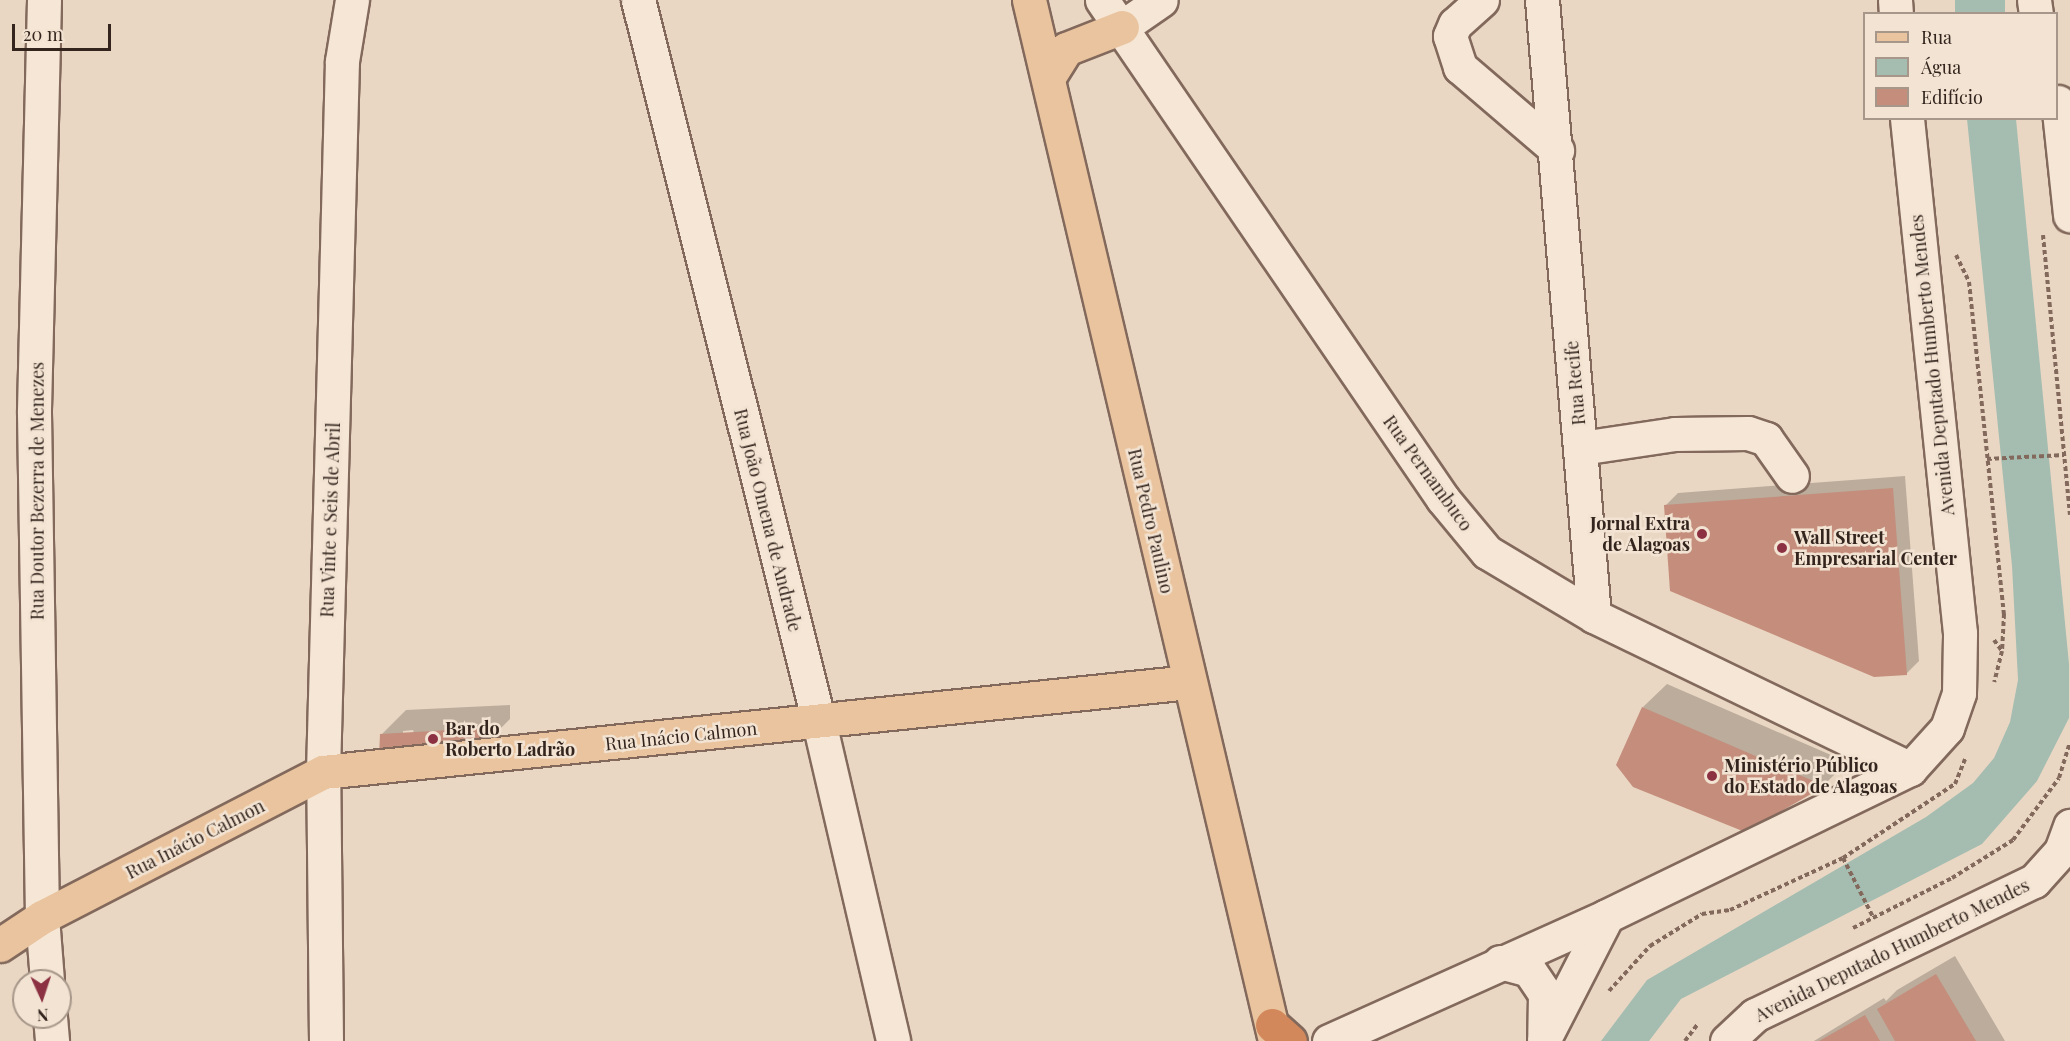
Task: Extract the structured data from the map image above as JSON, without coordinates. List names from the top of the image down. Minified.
{"streets":{"main road":["Rua Pedro Paulino","Rua Inácio Calmon"],"street":["Avenida Deputado Humberto Mendes","Rua Recife","Rua Pernambuco","Rua Doutor Bezerra de Menezes","Rua Vinte e Seis de Abril","Rua João Omena de Andrade"]},"crossings":[["Avenida Deputado Humberto Mendes","Rua Pernambuco"],["Rua Recife","Rua Pernambuco"],["Rua Doutor Bezerra de Menezes","Rua Inácio Calmon"],["Rua Vinte e Seis de Abril","Rua Inácio Calmon"],["Rua João Omena de Andrade","Rua Inácio Calmon"],["Rua Pedro Paulino","Rua Inácio Calmon"]],"places":["Jornal Extra de Alagoas","Wall Street Empresarial Center","Bar do Roberto Ladrão","Ministério Público do Estado de Alagoas"],"legend":["Rua","Água","Edifício"],"scale_bar":"20 m","north":"bottom"}
